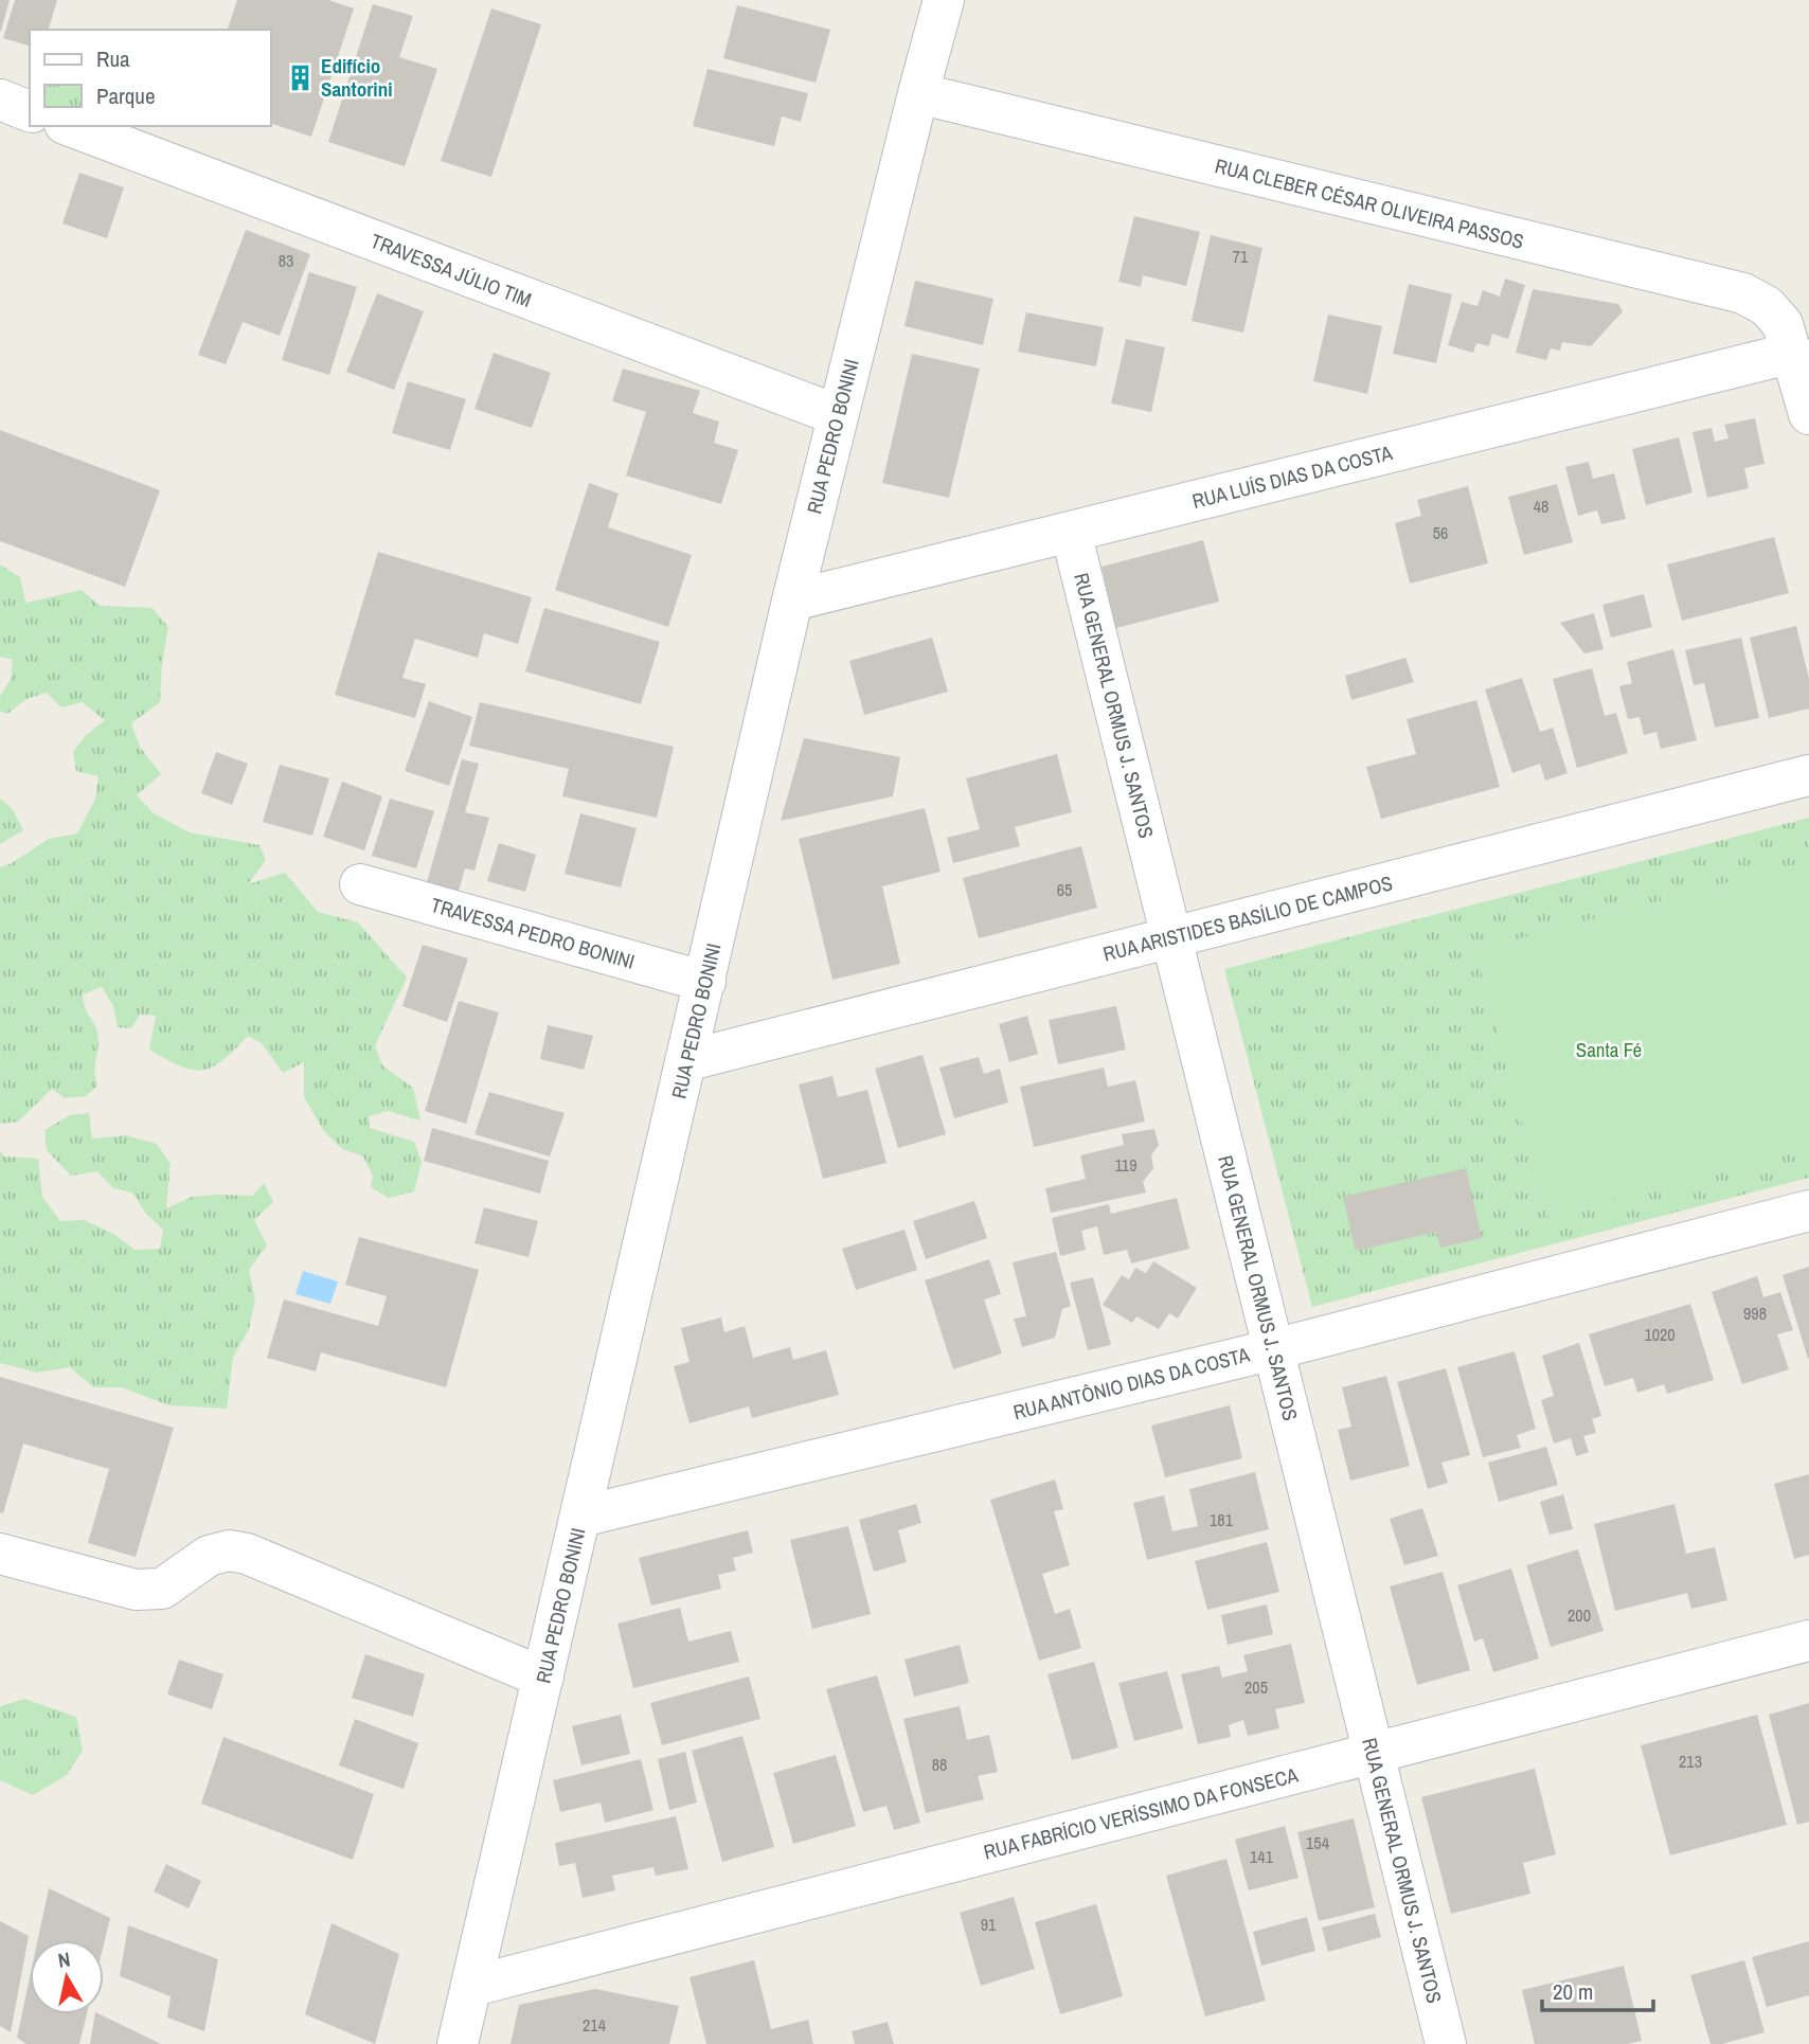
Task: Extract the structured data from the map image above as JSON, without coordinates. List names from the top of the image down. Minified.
{"streets":{"street":["RUA CLEBER CÉSAR OLIVEIRA PASSOS","TRAVESSA JÚLIO TIM","RUA PEDRO BONINI","RUA LUÍS DIAS DA COSTA","RUA GENERAL ORMUS J. SANTOS","RUA ARISTIDES BASÍLIO DE CAMPOS","TRAVESSA PEDRO BONINI","RUA ANTÔNIO DIAS DA COSTA","RUA FABRÍCIO VERÍSSIMO DA FONSECA"]},"crossings":[["RUA CLEBER CÉSAR OLIVEIRA PASSOS","RUA PEDRO BONINI"],["RUA CLEBER CÉSAR OLIVEIRA PASSOS","RUA LUÍS DIAS DA COSTA"],["TRAVESSA JÚLIO TIM","RUA PEDRO BONINI"],["RUA PEDRO BONINI","RUA LUÍS DIAS DA COSTA"],["RUA PEDRO BONINI","RUA ARISTIDES BASÍLIO DE CAMPOS"],["RUA PEDRO BONINI","TRAVESSA PEDRO BONINI"],["RUA PEDRO BONINI","RUA ANTÔNIO DIAS DA COSTA"],["RUA PEDRO BONINI","RUA FABRÍCIO VERÍSSIMO DA FONSECA"],["RUA LUÍS DIAS DA COSTA","RUA GENERAL ORMUS J. SANTOS"],["RUA GENERAL ORMUS J. SANTOS","RUA ARISTIDES BASÍLIO DE CAMPOS"],["RUA GENERAL ORMUS J. SANTOS","RUA ANTÔNIO DIAS DA COSTA"],["RUA GENERAL ORMUS J. SANTOS","RUA FABRÍCIO VERÍSSIMO DA FONSECA"]],"parks":["Santa Fé"],"places":{"building":["Edifício Santorini"]},"house_numbers":["71","83","48","56","65","119","998","1020","181","200","205","213","88","154","141","91","214"],"legend":["Rua","Parque"],"scale_bar":"20 m","north":"top"}
